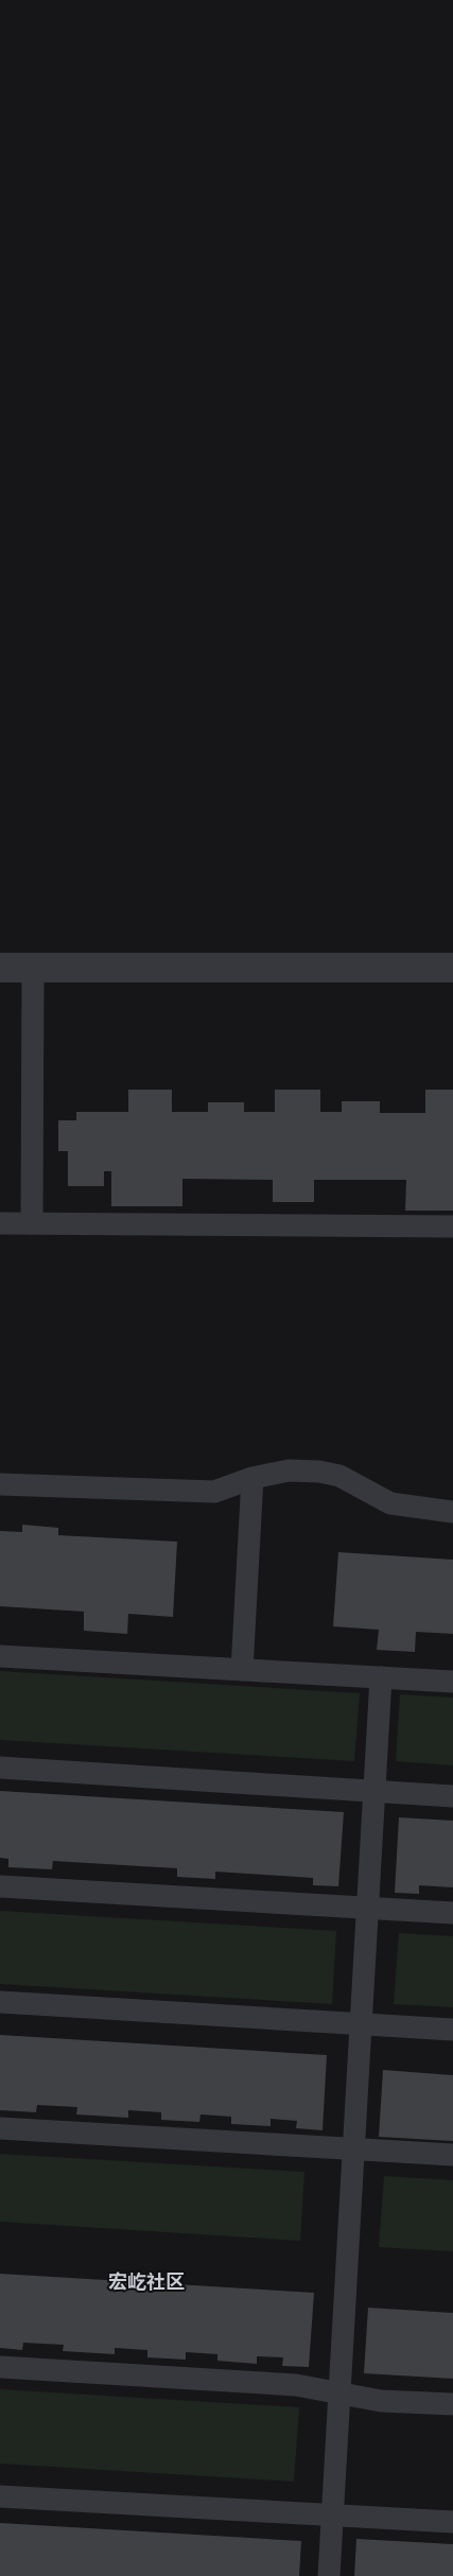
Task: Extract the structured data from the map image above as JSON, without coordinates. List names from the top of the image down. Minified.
{"districts":["宏屹社区"]}
